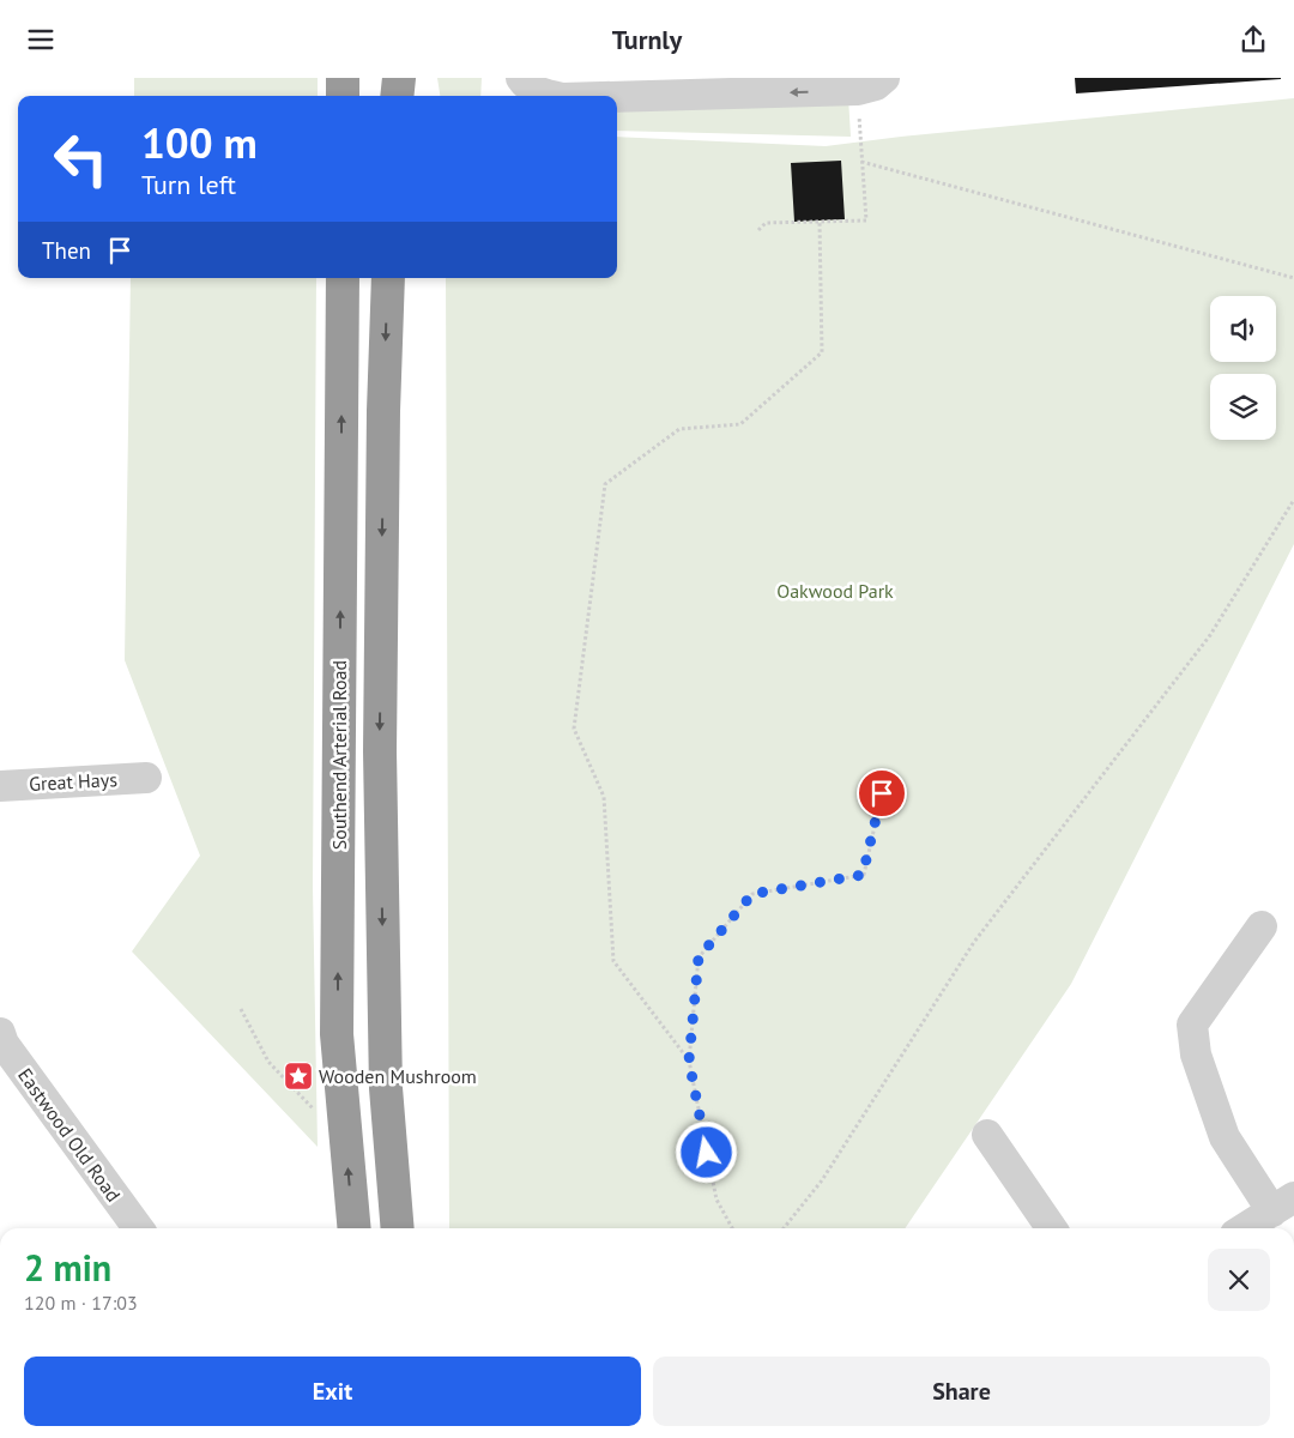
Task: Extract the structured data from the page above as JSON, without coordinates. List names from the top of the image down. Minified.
{"streets":{"highway":["Southend Arterial Road"],"street":["Great Hays","Eastwood Old Road"]},"parks":["Oakwood Park"],"places":{"place":["Wooden Mushroom"]},"page":{"header":"Turnly","turn":["100 m","Turn left"],"then":"Then","heading":["2 min","120 m · 17:03"],"buttons":["Exit","Share"]}}
